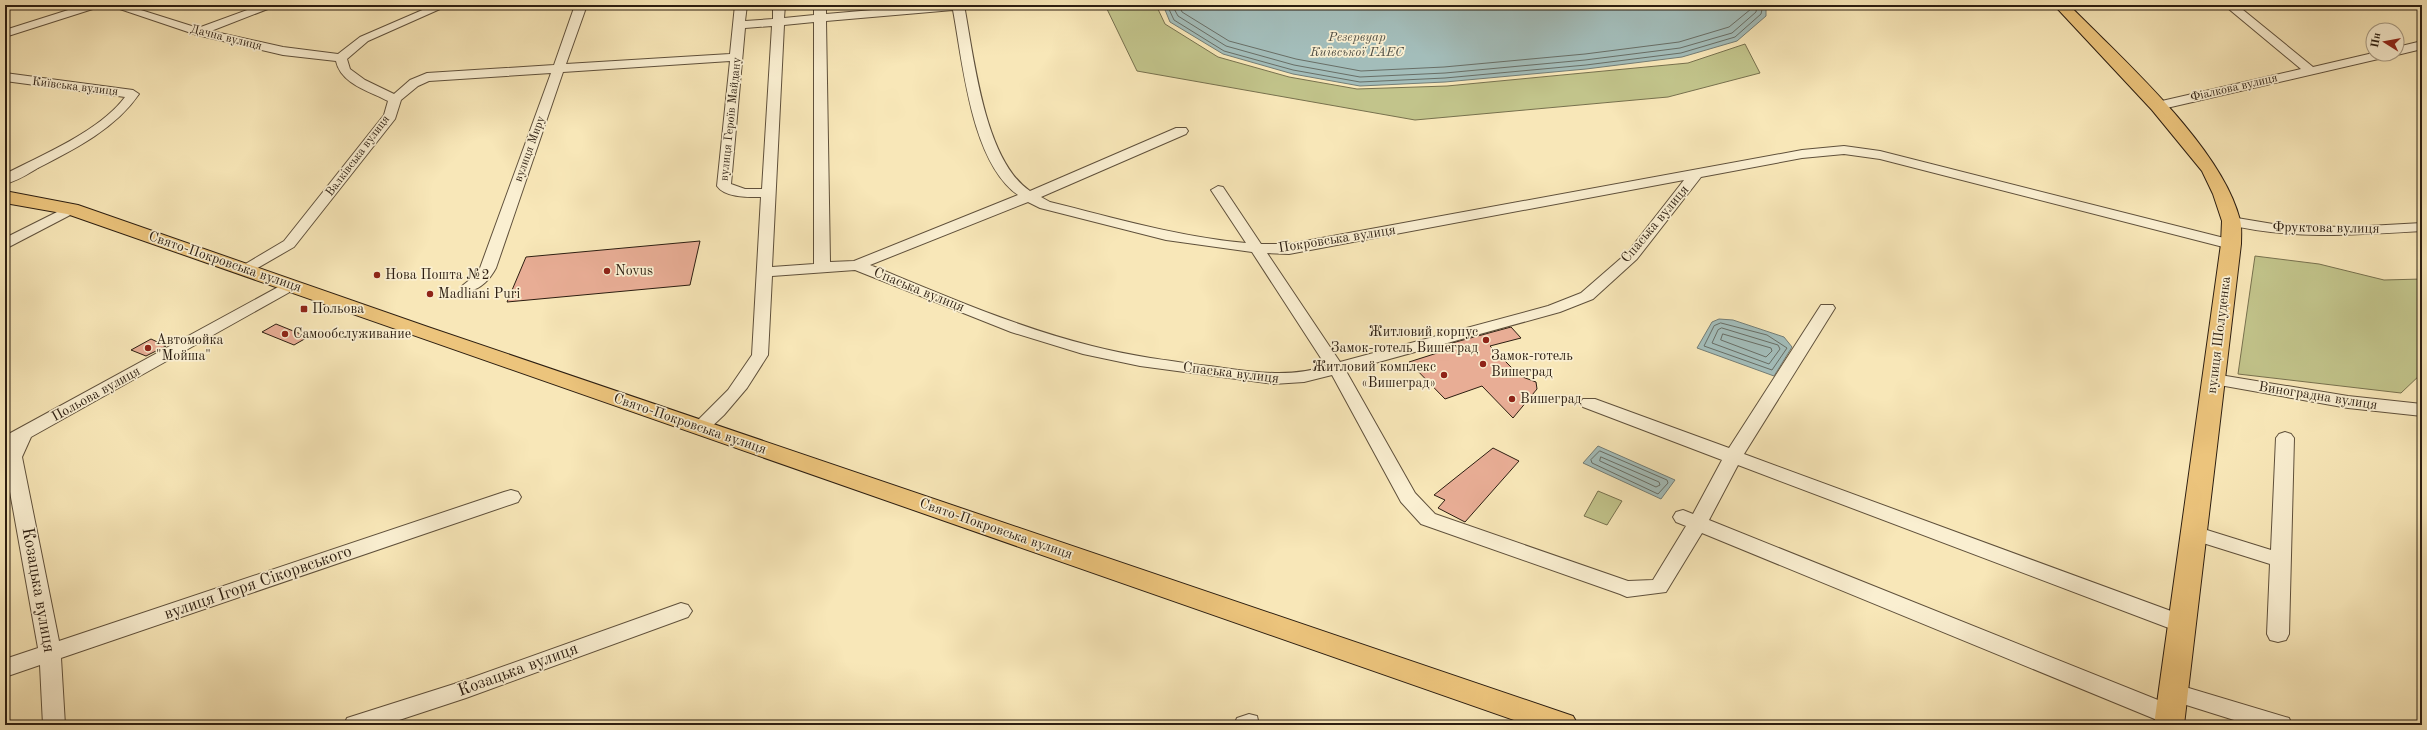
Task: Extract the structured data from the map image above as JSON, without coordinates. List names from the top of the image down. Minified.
{"streets":{"main road":["Свято-Покровська вулиця","вулиця Шолуденка"],"street":["Дачна вулиця","Київська вулиця","Фіалкова вулиця","вулиця Героїв Майдану","вулиця Миру","Валківська вулиця","Спаська вулиця","Фруктова вулиця","Покровська вулиця","Польова вулиця","Виноградна вулиця","вулиця Ігоря Сікорвського","Козацька вулиця"]},"crossings":[["Дачна вулиця","Валківська вулиця"],["Фіалкова вулиця","вулиця Шолуденка"],["Валківська вулиця","Свято-Покровська вулиця"],["Спаська вулиця","Покровська вулиця"],["Фруктова вулиця","вулиця Шолуденка"],["Покровська вулиця","вулиця Шолуденка"],["Свято-Покровська вулиця","Польова вулиця"],["вулиця Шолуденка","Виноградна вулиця"],["Польова вулиця","Козацька вулиця"],["вулиця Ігоря Сікорвського","Козацька вулиця"]],"water":["Резервуар Київської ГАЕС"],"places":{"other":["Novus","Нова Пошта №2","Madliani Puri","Самообслуживание","Житловий корпус Замок-готель Вишеград","Автомойка \"Мойша\"","Замок-готель Вишеград","Житловий комплекс «Вишеград»","Вишеград"],"transit":["Польова"]},"north":"left"}
